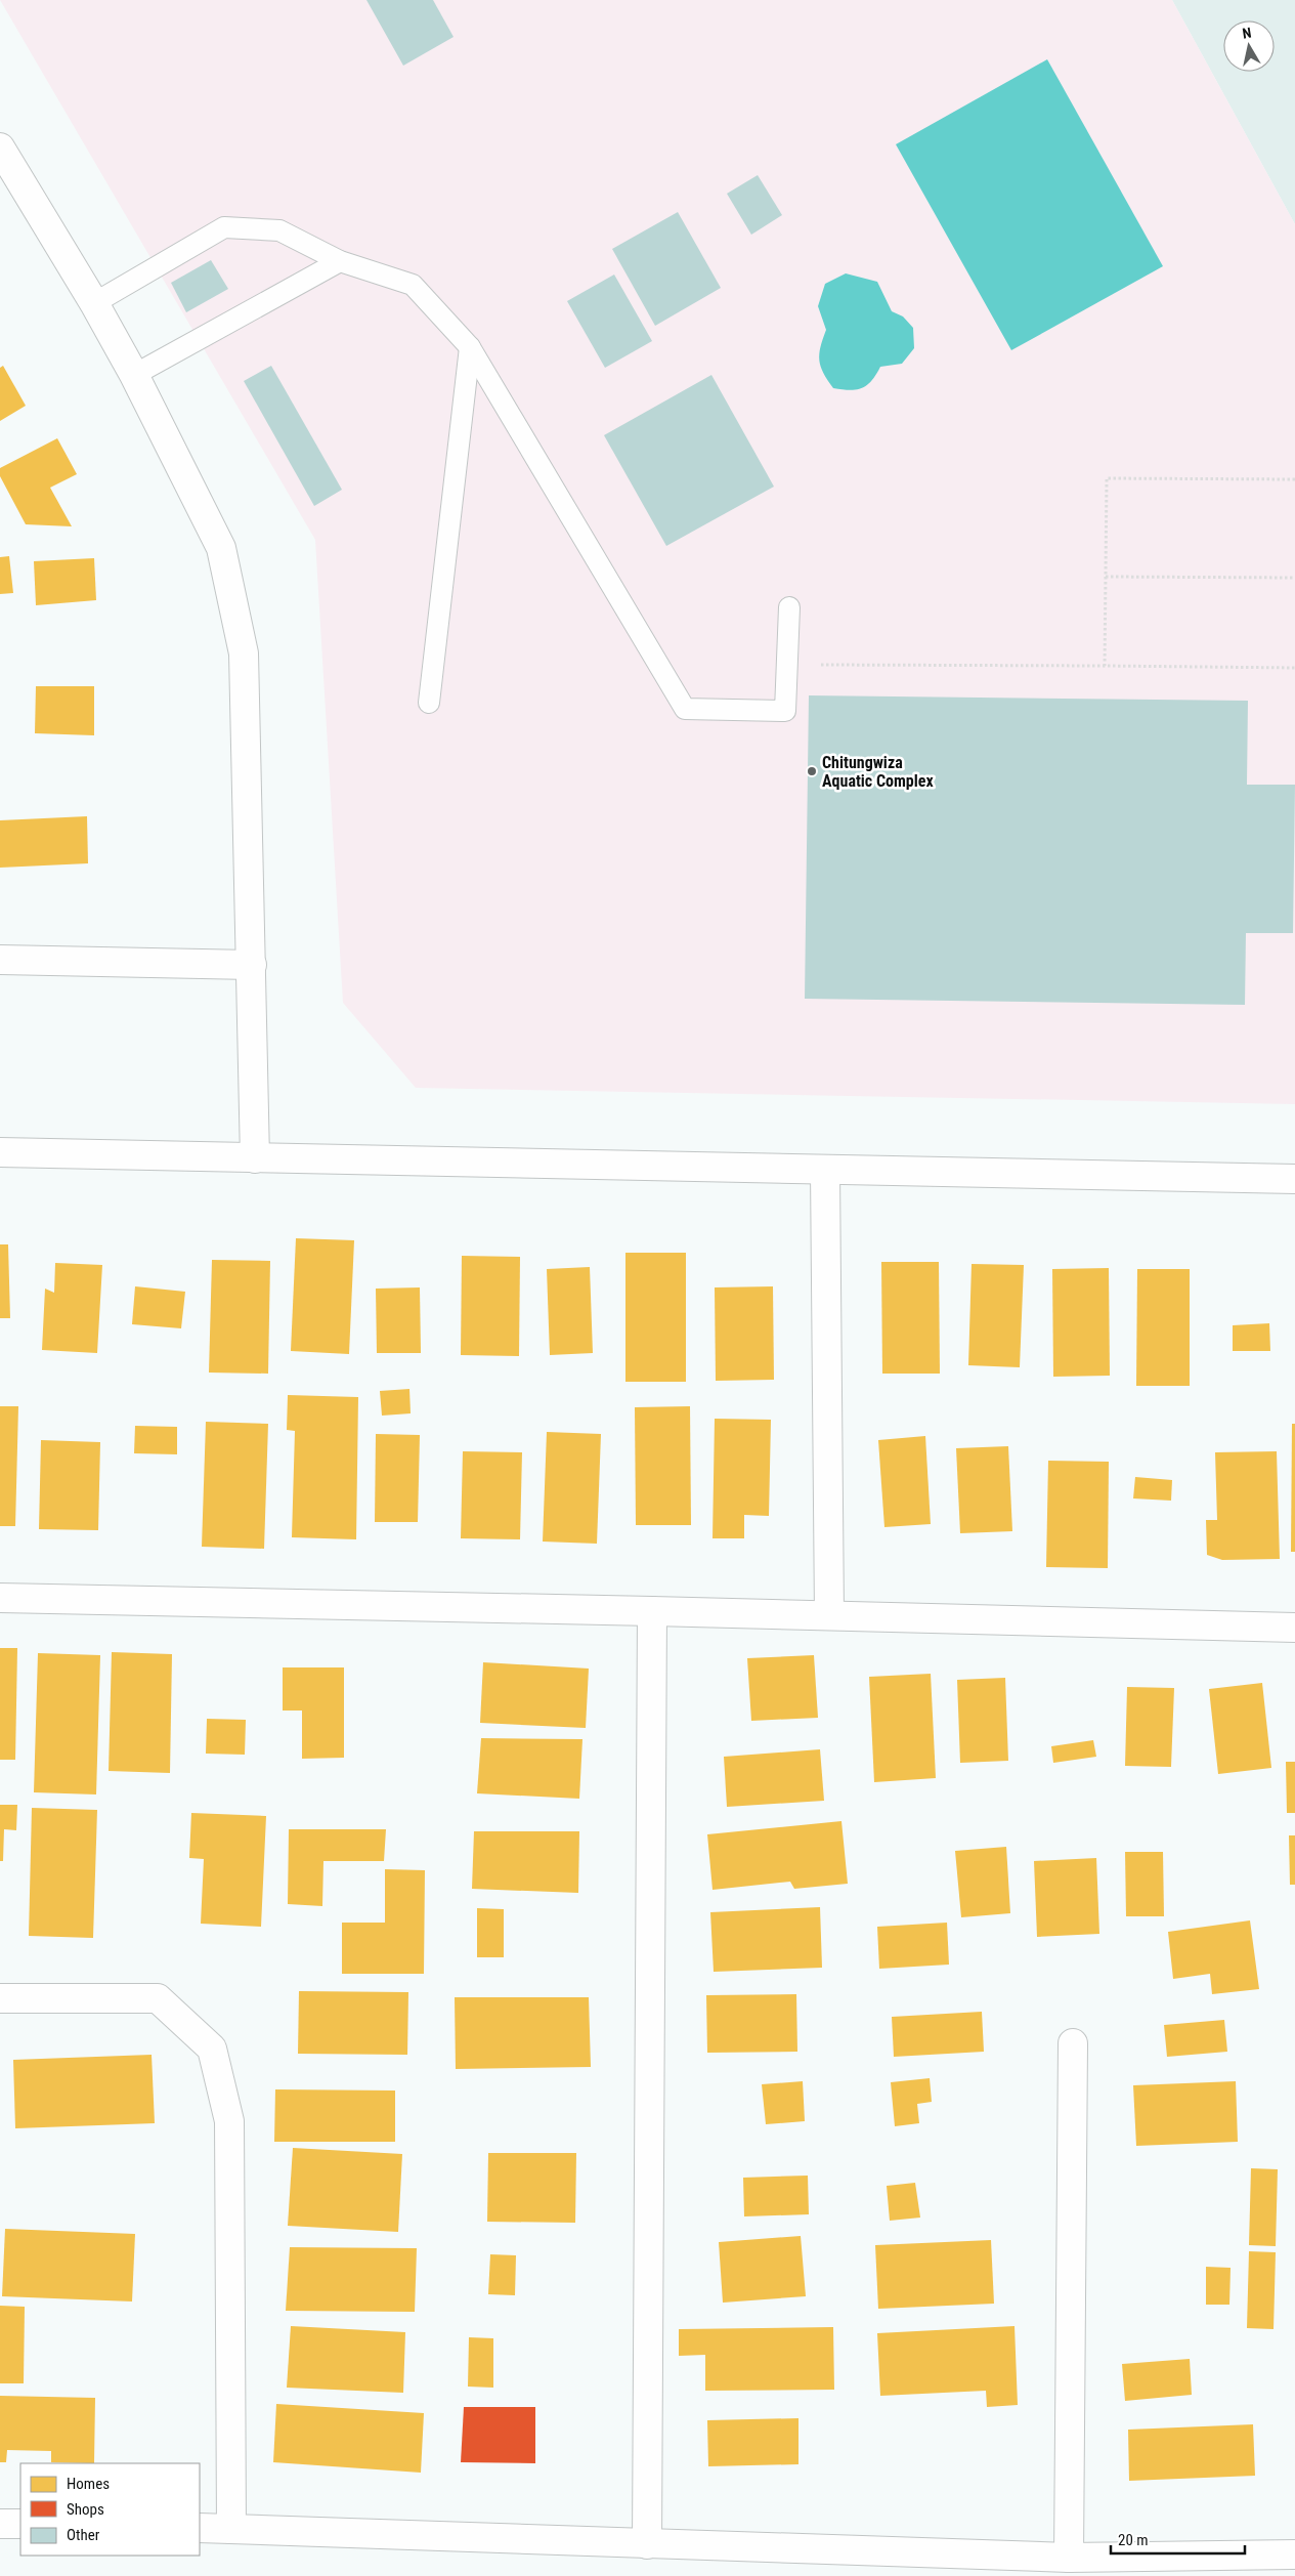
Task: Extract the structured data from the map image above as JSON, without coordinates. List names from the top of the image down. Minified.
{"places":["Chitungwiza Aquatic Complex"],"legend":["Homes","Shops","Other"],"scale_bar":"20 m","north":"top"}
